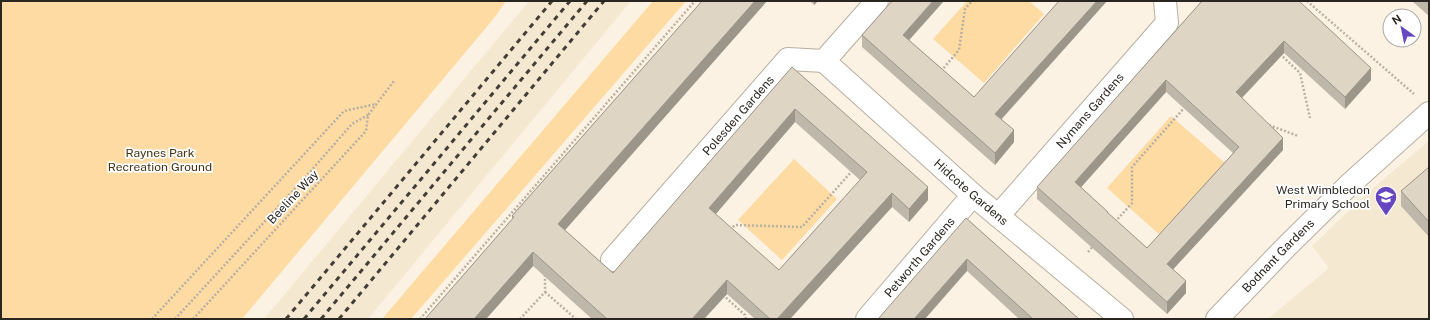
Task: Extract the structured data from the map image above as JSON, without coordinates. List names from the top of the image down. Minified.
{"streets":{"street":["Nymans Gardens","Polesden Gardens","Hidcote Gardens","Bodnant Gardens","Petworth Gardens"],"path":["Beeline Way"]},"crossings":[["Nymans Gardens","Hidcote Gardens"],["Polesden Gardens","Hidcote Gardens"],["Hidcote Gardens","Petworth Gardens"]],"parks":["Raynes Park Recreation Ground"],"places":{"school or university":["West Wimbledon Primary School"]},"north":"top left"}
